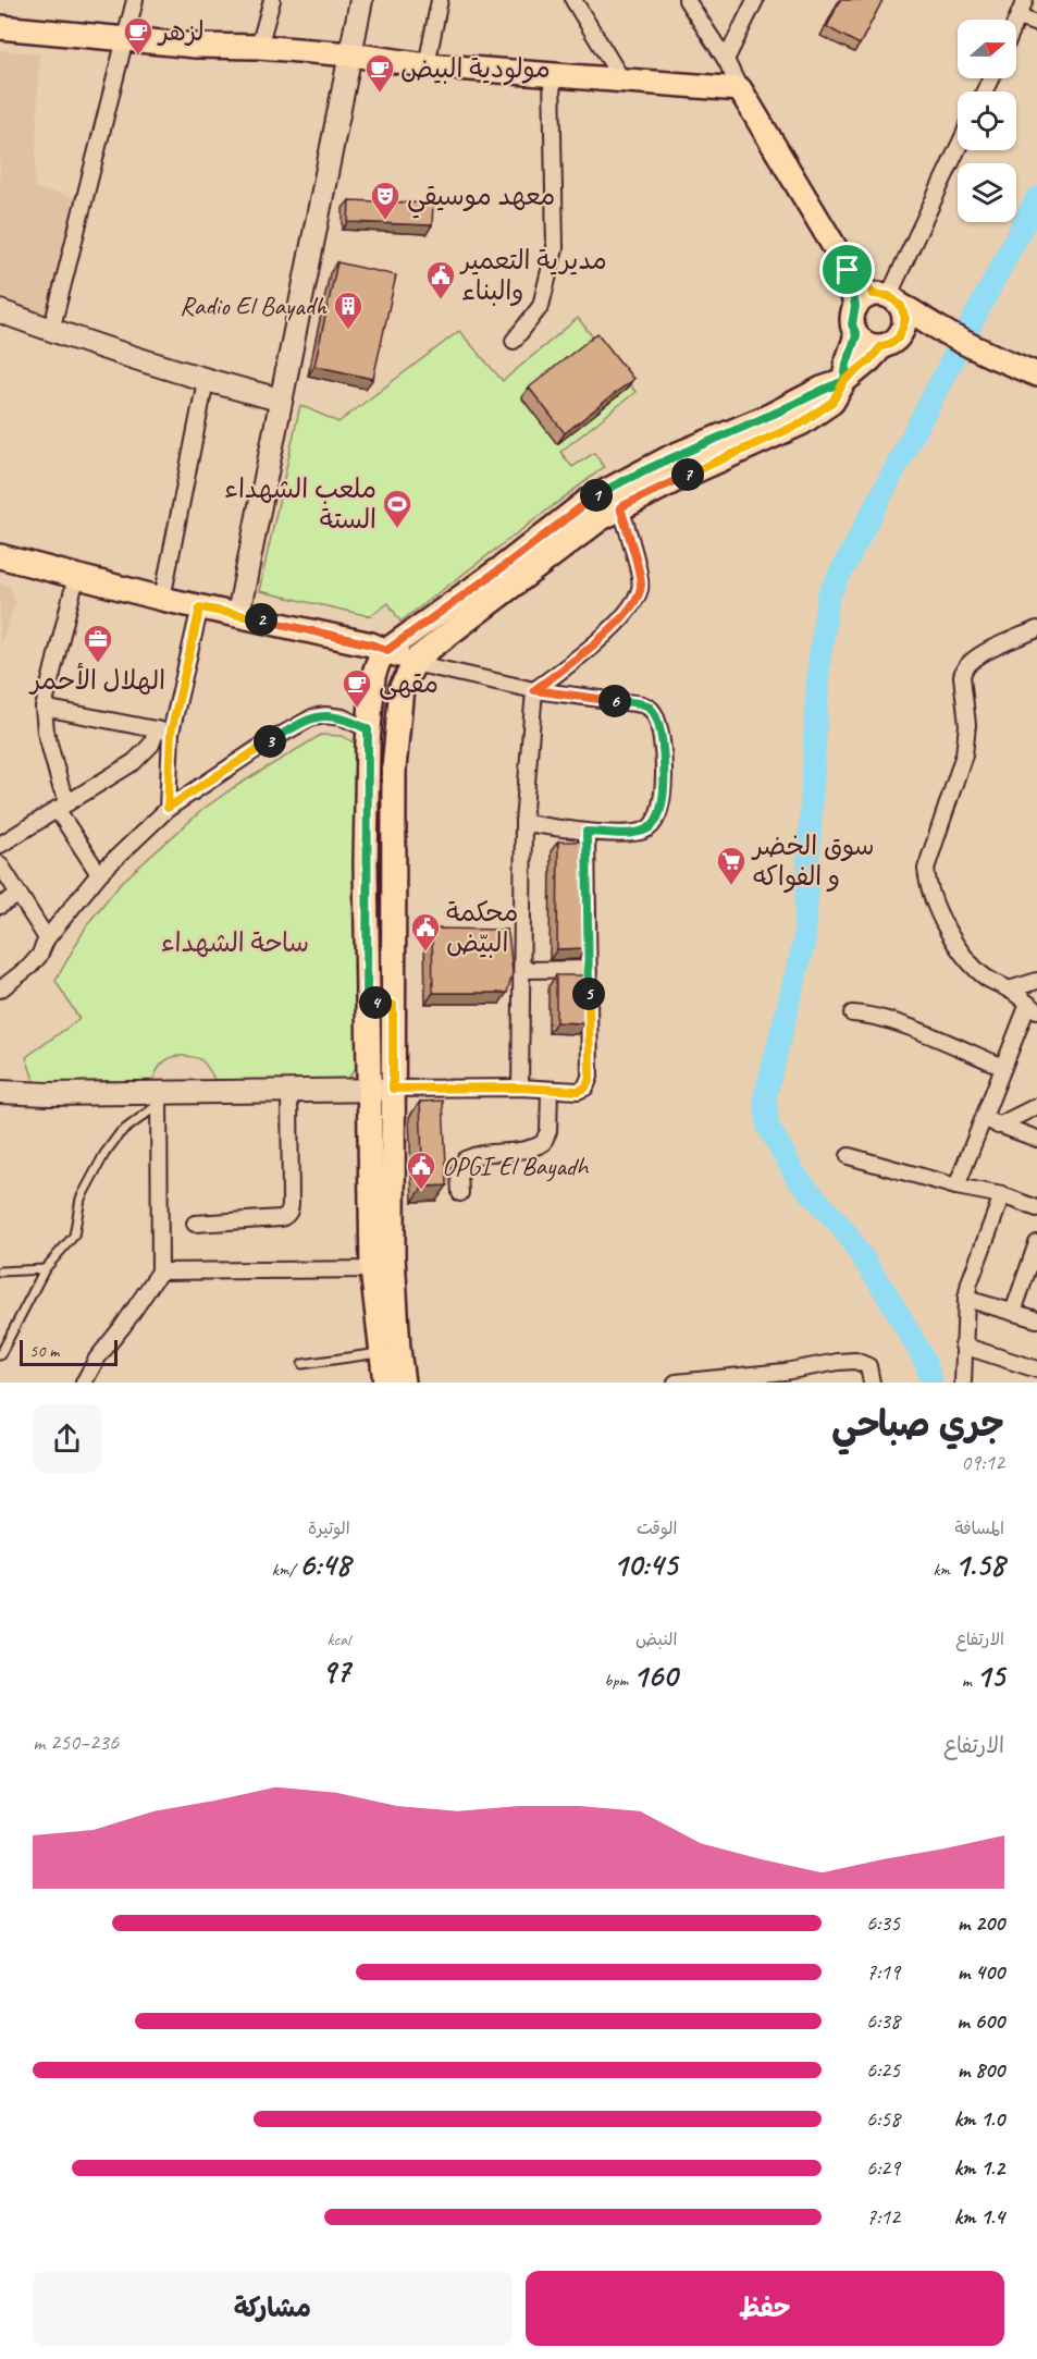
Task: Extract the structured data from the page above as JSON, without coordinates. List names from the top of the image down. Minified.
{"parks":["ساحة الشهداء"],"places":{"cafe":["لزهر","مولودية البيض","مقهى"],"theatre":["معهد موسيقي"],"public building":["مديرية التعمير والبناء","محكمة البيّض","OPGI El Bayadh"],"building":["Radio El Bayadh"],"sports":["ملعب الشهداء الستة"],"office":["الهلال الأحمر"],"supermarket":["سوق الخضر و الفواكه"]},"scale_bar":"50 m","north":"right","page":{"pins":["7","1","2","6","3","5","4"],"scale":"50 m","heading":["جري صباحي","09:12"],"stats":[["المسافة","1.58 km"],["الوقت","10:45"],["الوتيرة","6:48 /km"],["الارتفاع","15 m"],["النبض","160 bpm"],["kcal","97"]],"chart":["الارتفاع","236–250 m"],"list":[{"name":"200 m","note":"6:35"},{"name":"400 m","note":"7:19"},{"name":"600 m","note":"6:38"},{"name":"800 m","note":"6:25"},{"name":"1.0 km","note":"6:58"},{"name":"1.2 km","note":"6:29"},{"name":"1.4 km","note":"7:12"}],"buttons":["حفظ","مشاركة"]}}
